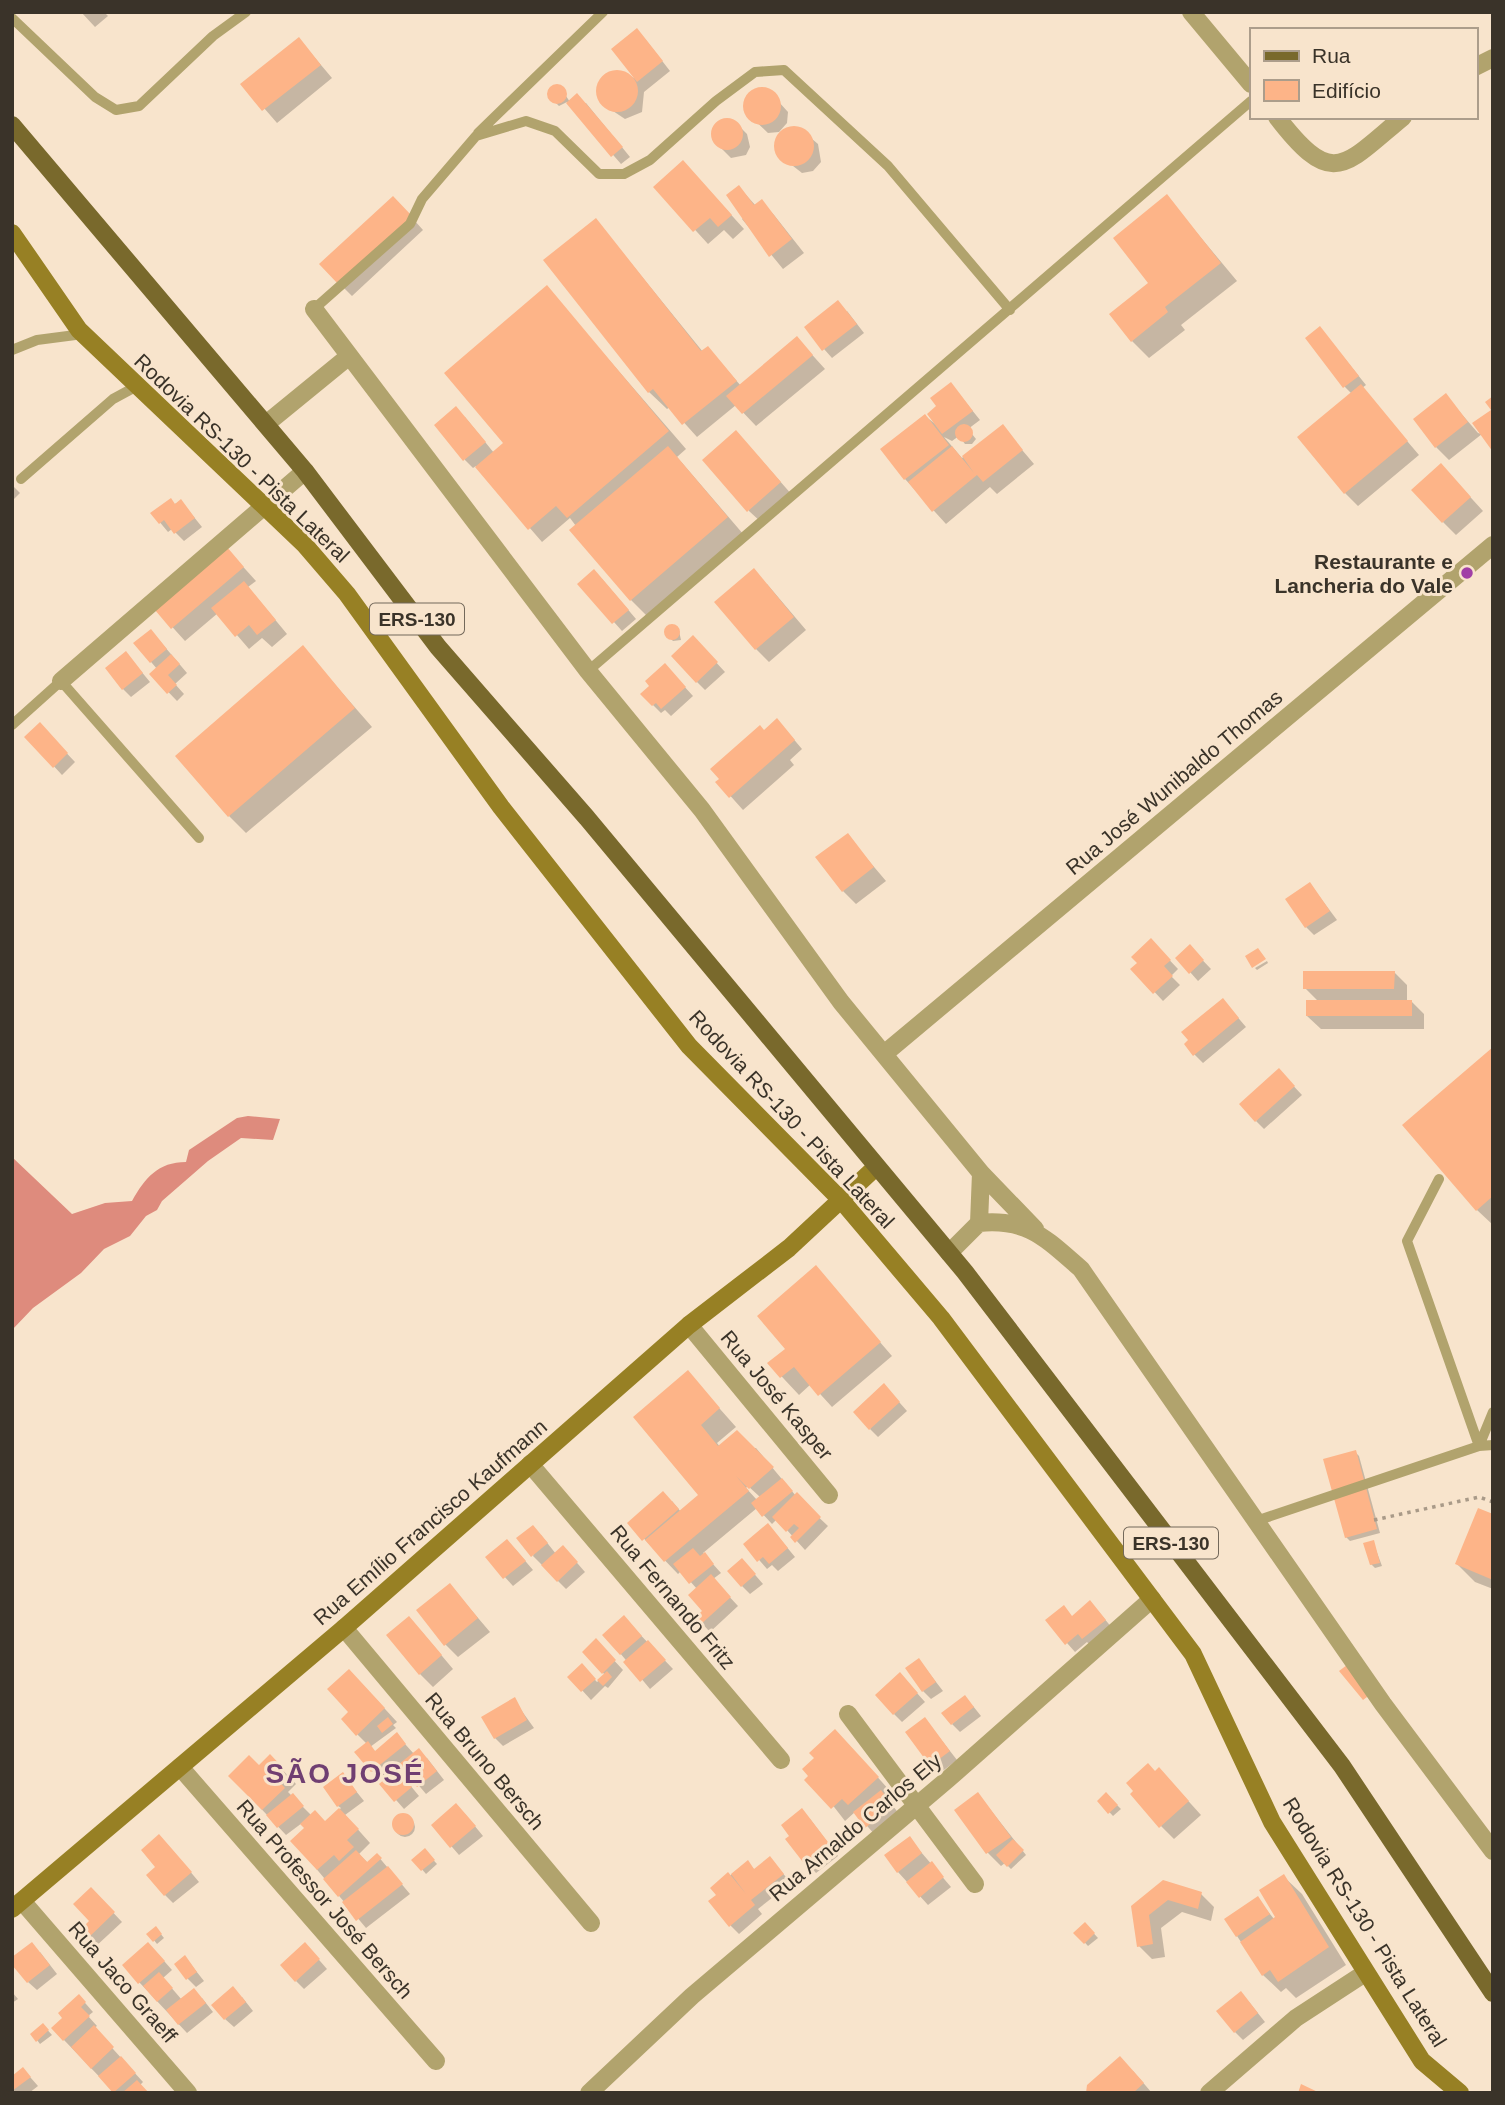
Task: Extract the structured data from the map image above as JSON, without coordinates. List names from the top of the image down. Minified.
{"streets":{"main road":["ERS-130"],"street":["Rodovia RS-130 - Pista Lateral","Rua José Wunibaldo Thomas","Rua José Kasper","Rua Emílio Francisco Kaufmann","Rua Fernando Fritz","Rua Bruno Bersch","Rua Arnaldo Carlos Ely","Rua Professor José Bersch","Rua Jaco Graeff"]},"crossings":[["Rodovia RS-130 - Pista Lateral","Rua Emílio Francisco Kaufmann"],["Rodovia RS-130 - Pista Lateral","Rua Arnaldo Carlos Ely"],["ERS-130","Rua Emílio Francisco Kaufmann"],["Rua José Kasper","Rua Emílio Francisco Kaufmann"],["Rua Emílio Francisco Kaufmann","Rua Fernando Fritz"],["Rua Emílio Francisco Kaufmann","Rua Bruno Bersch"],["Rua Emílio Francisco Kaufmann","Rua Professor José Bersch"],["Rua Emílio Francisco Kaufmann","Rua Jaco Graeff"]],"districts":["SÃO JOSÉ"],"places":["Restaurante e Lancheria do Vale"],"legend":["Rua","Edifício"]}
